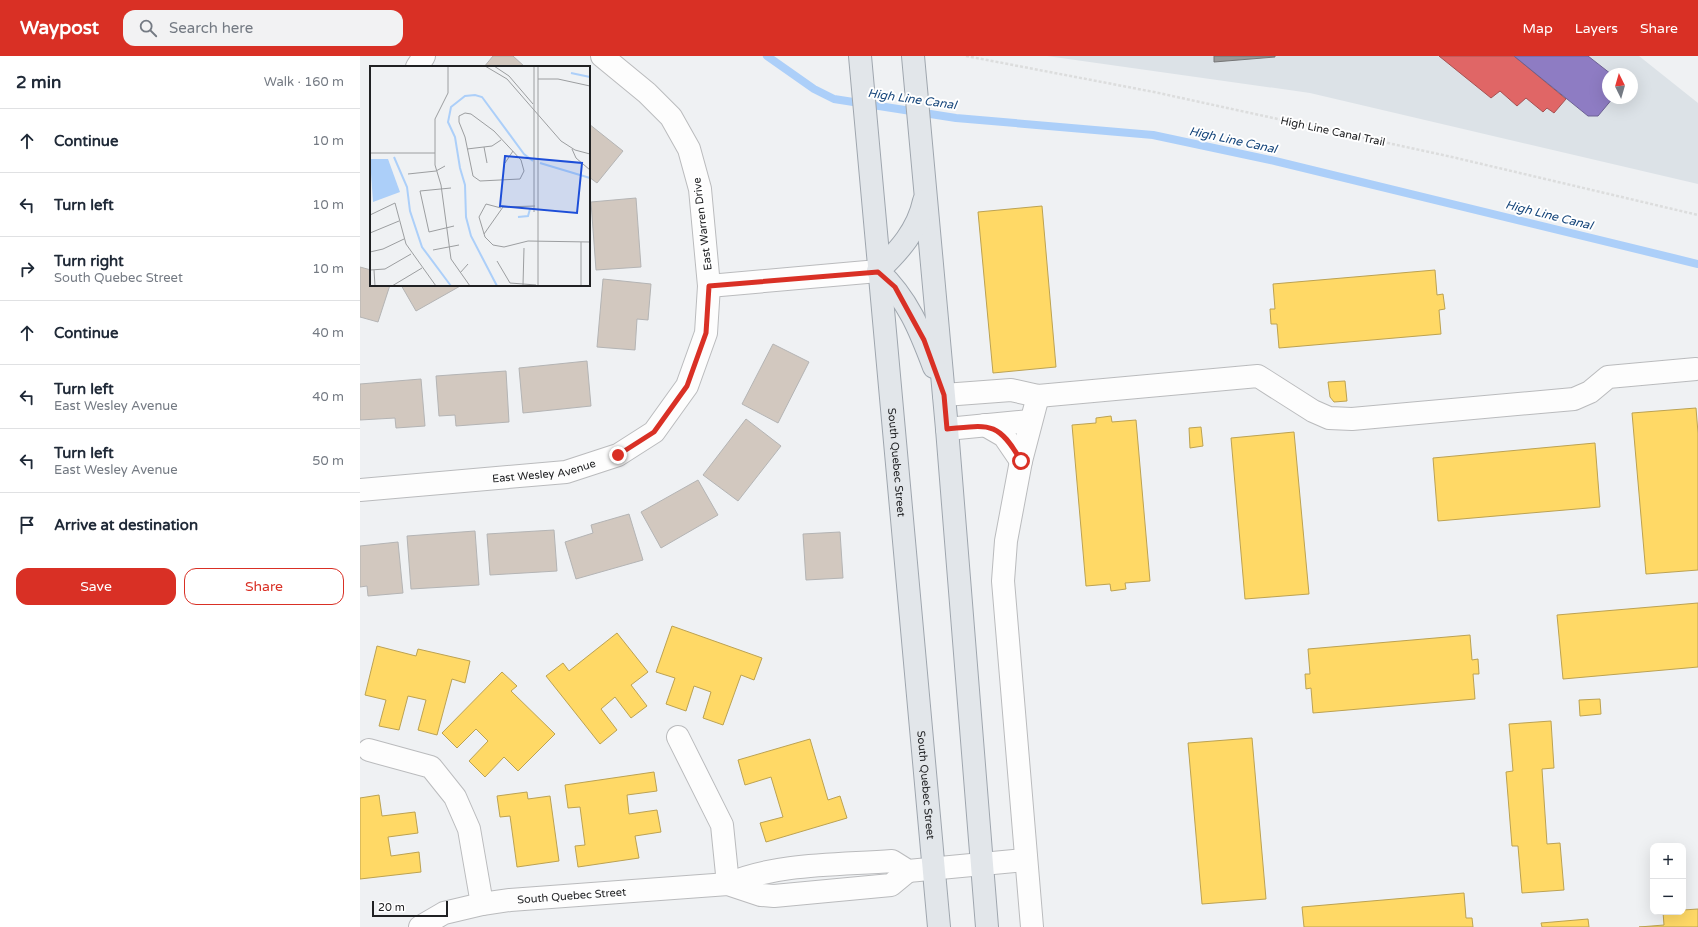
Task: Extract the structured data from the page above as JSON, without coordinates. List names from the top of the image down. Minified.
{"streets":{"main road":["South Quebec Street"],"street":["East Warren Drive","East Wesley Avenue"],"path":["High Line Canal Trail"]},"crossings":[["East Warren Drive","East Wesley Avenue"]],"water":["High Line Canal"],"scale_bar":"20 m","north":"top","page":{"header":"Waypost","search":"Search here","nav":["Map","Layers","Share"],"heading":["2 min","Walk · 160 m"],"list":[["Continue","10 m"],["Turn left","10 m"],["Turn right","South Quebec Street","10 m"],["Continue","40 m"],["Turn left","East Wesley Avenue","40 m"],["Turn left","East Wesley Avenue","50 m"],"Arrive at destination"],"buttons":["Save","Share"],"map_buttons":["+","−"],"scale":"20 m"}}
